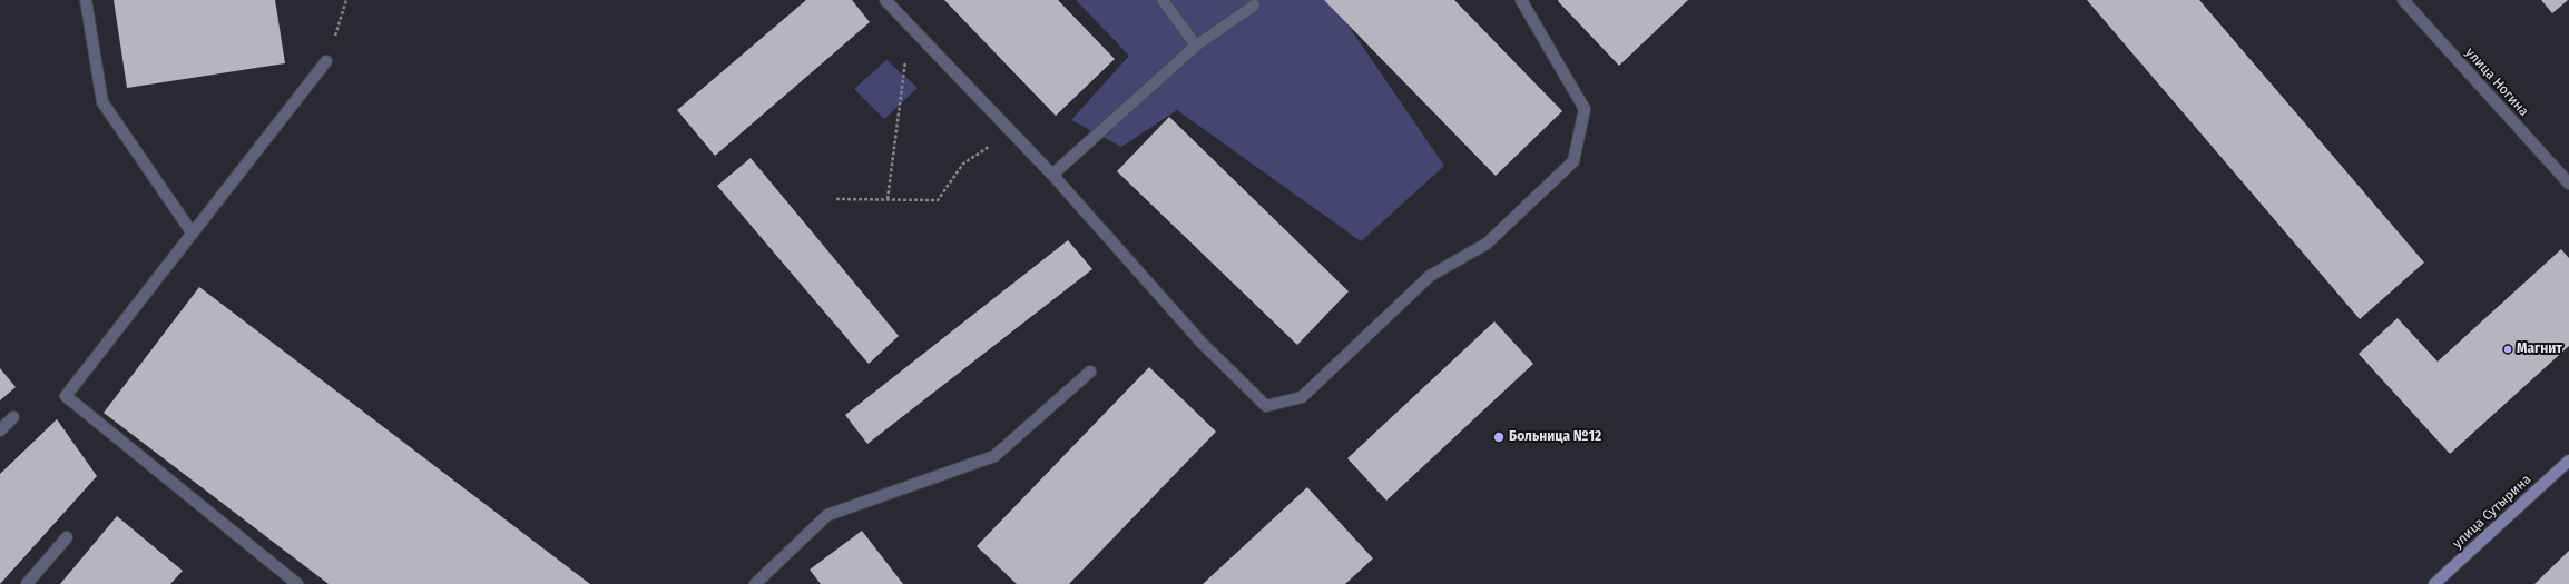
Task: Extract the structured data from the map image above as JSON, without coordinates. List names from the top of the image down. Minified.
{"streets":{"street":["улица Ногина","улица Сутырина"]},"places":["Магнит","Больница №12"]}
